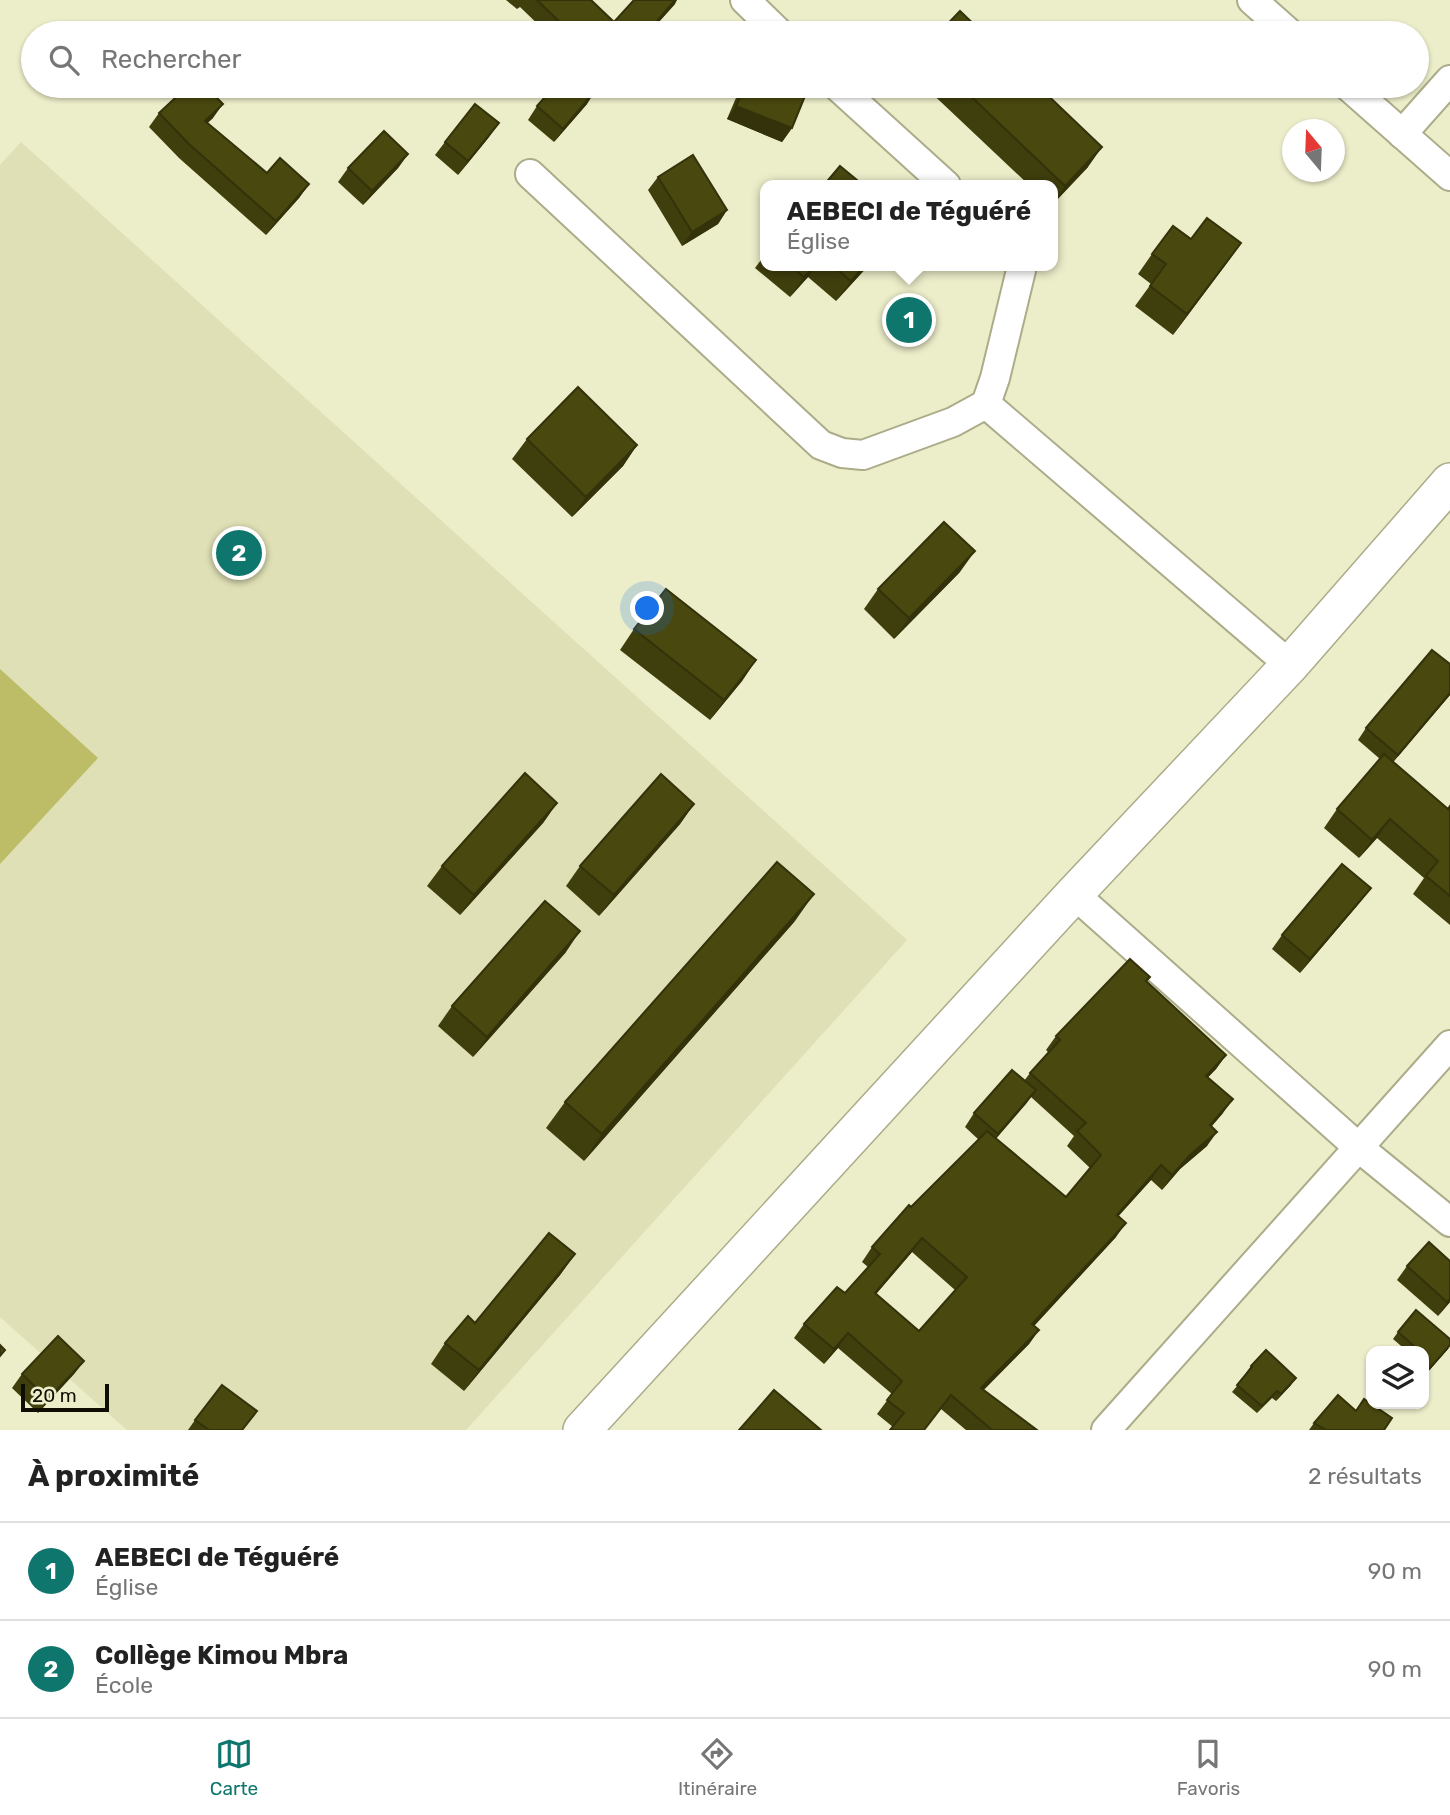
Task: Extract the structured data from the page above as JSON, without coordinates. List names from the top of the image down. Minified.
{"scale_bar":"20 m","north":"top","page":{"search":"Rechercher","popup":["AEBECI de Téguéré","Église"],"pins":["1","2"],"scale":"20 m","heading":["À proximité","2 résultats"],"list":[{"mark":"1","name":"AEBECI de Téguéré","note":"Église","value":"90 m"},{"mark":"2","name":"Collège Kimou Mbra","note":"École","value":"90 m"}],"nav":["Carte","Itinéraire","Favoris"]}}
